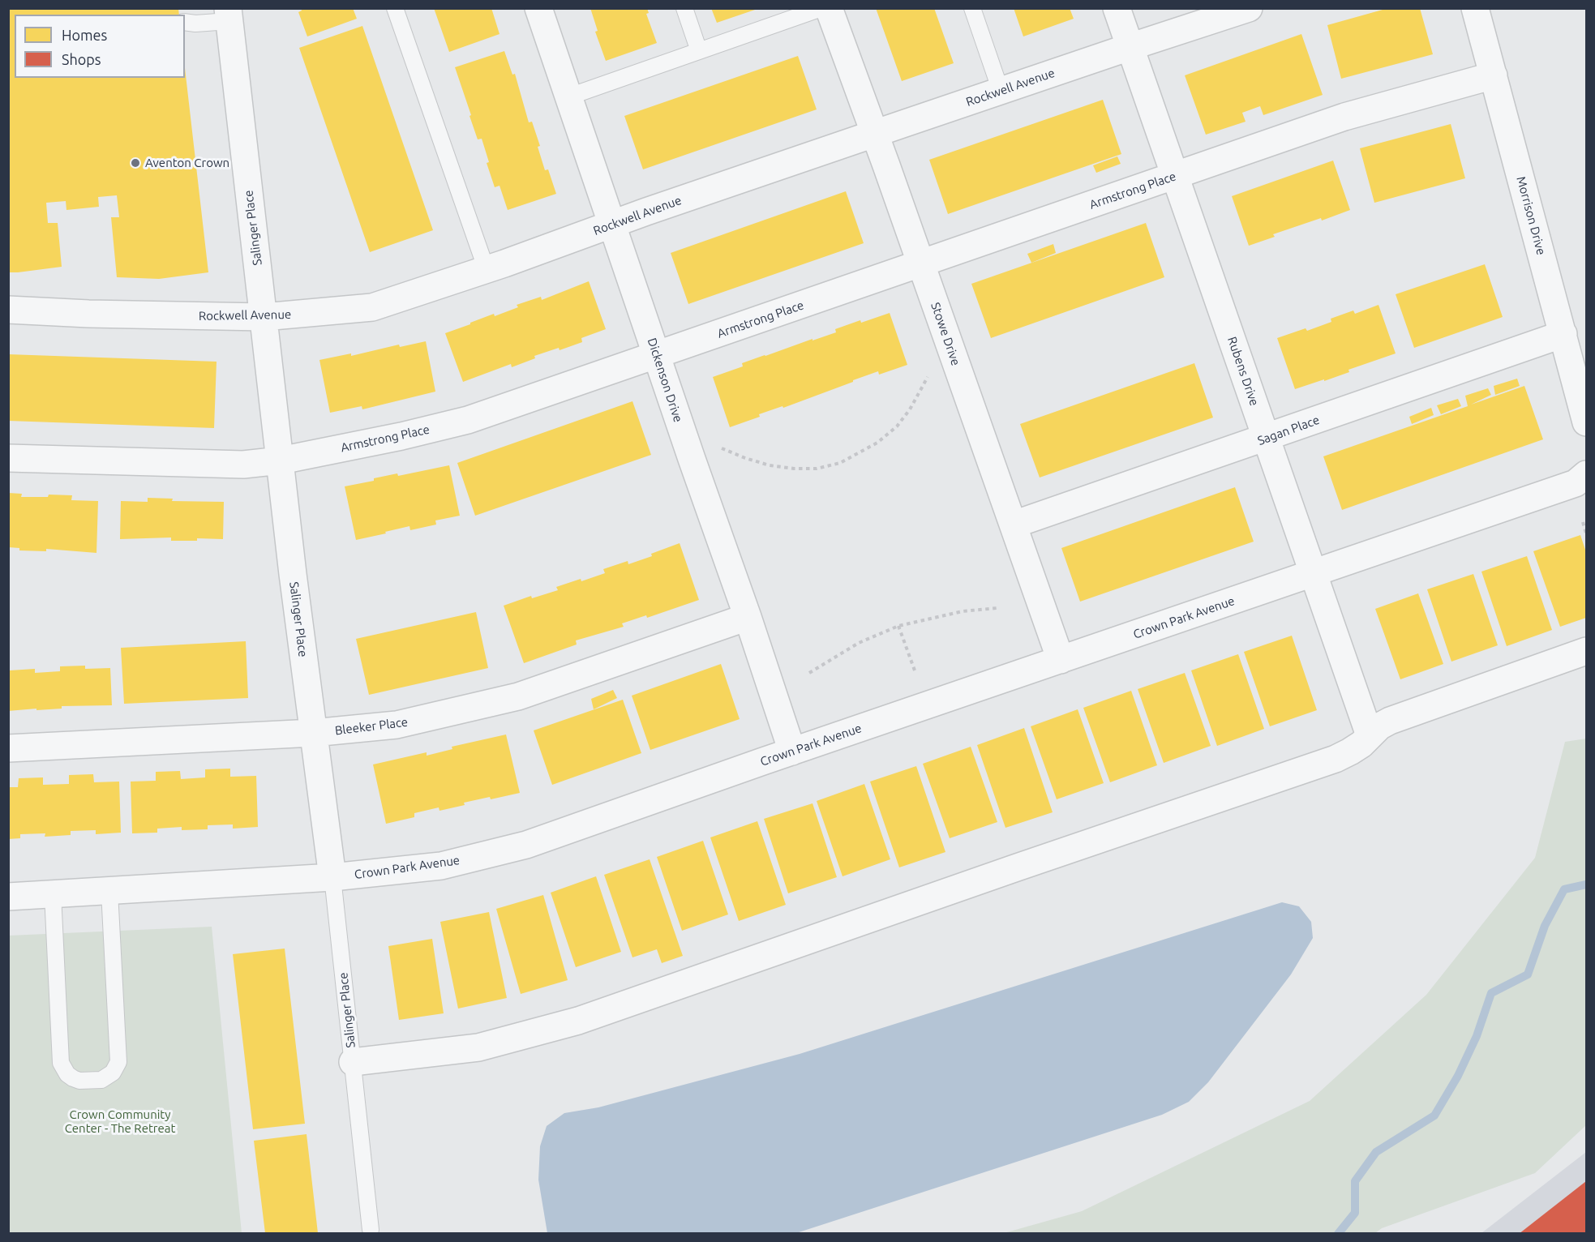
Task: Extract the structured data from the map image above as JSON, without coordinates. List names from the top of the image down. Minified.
{"streets":{"street":["Rockwell Avenue","Armstrong Place","Morrison Drive","Salinger Place","Stowe Drive","Rubens Drive","Dickenson Drive","Sagan Place","Crown Park Avenue","Bleeker Place"]},"crossings":[["Rockwell Avenue","Salinger Place"],["Rockwell Avenue","Stowe Drive"],["Rockwell Avenue","Rubens Drive"],["Rockwell Avenue","Dickenson Drive"],["Armstrong Place","Morrison Drive"],["Armstrong Place","Salinger Place"],["Armstrong Place","Stowe Drive"],["Armstrong Place","Rubens Drive"],["Armstrong Place","Dickenson Drive"],["Morrison Drive","Sagan Place"],["Salinger Place","Crown Park Avenue"],["Salinger Place","Bleeker Place"],["Stowe Drive","Sagan Place"],["Stowe Drive","Crown Park Avenue"],["Rubens Drive","Sagan Place"],["Rubens Drive","Crown Park Avenue"],["Dickenson Drive","Crown Park Avenue"],["Dickenson Drive","Bleeker Place"]],"parks":["Crown Community Center - The Retreat"],"places":["Aventon Crown"],"legend":["Homes","Shops"]}
